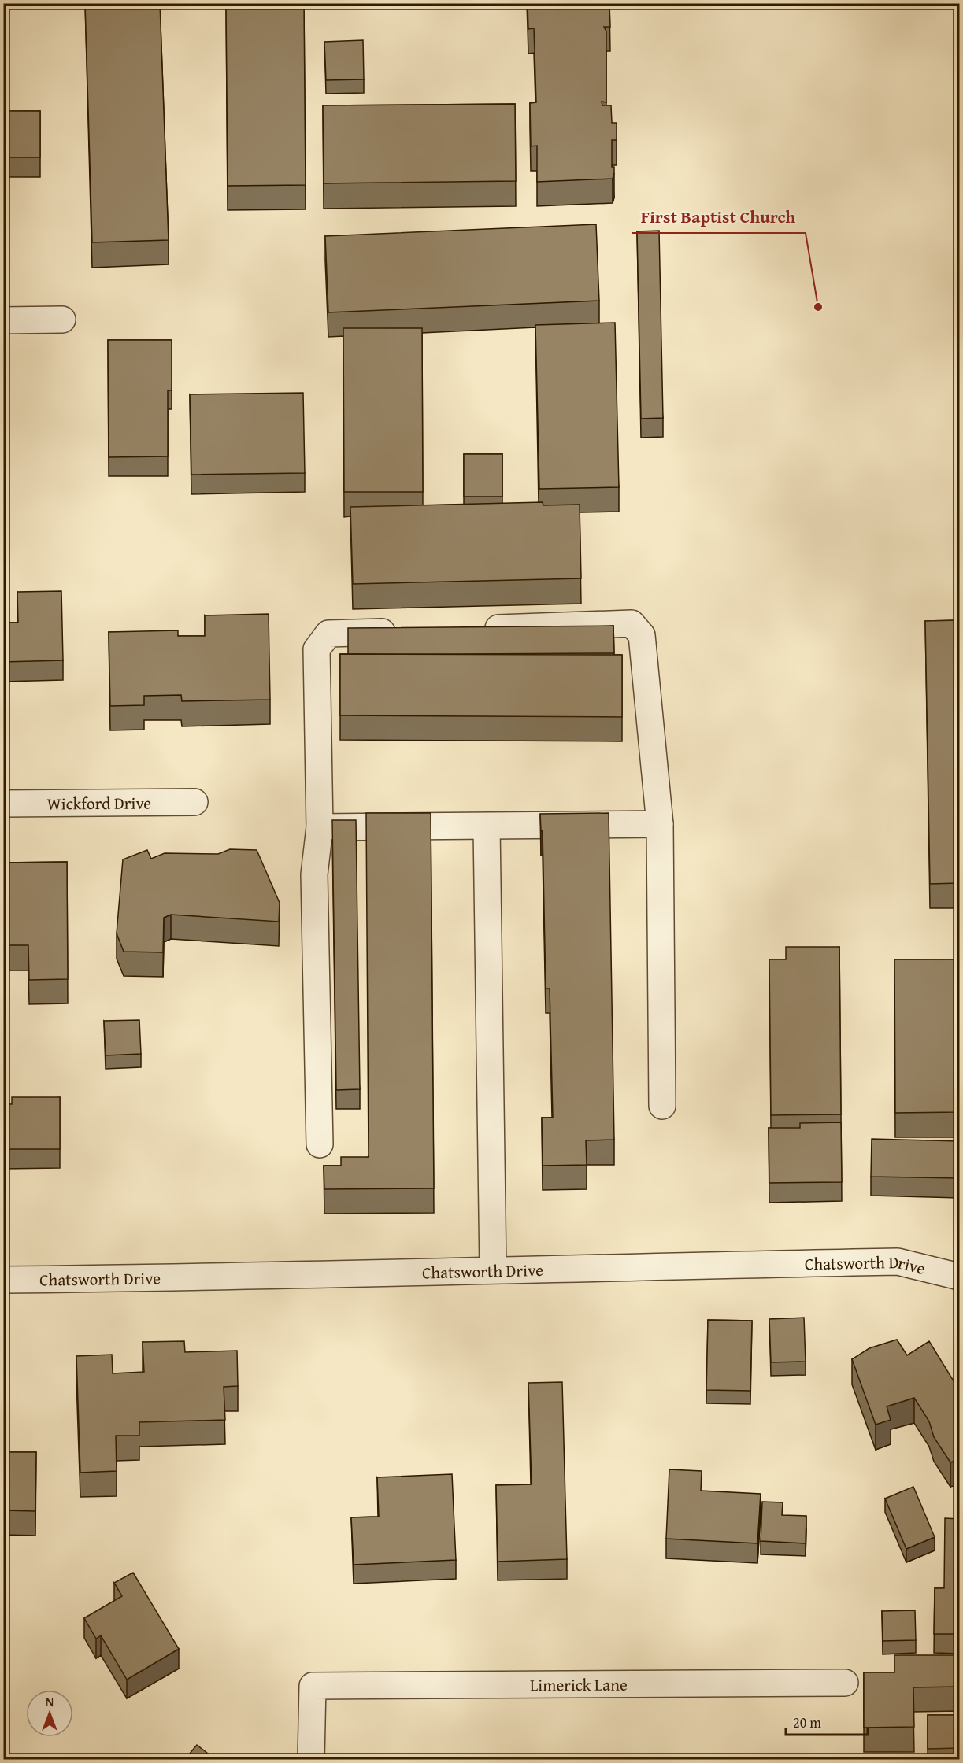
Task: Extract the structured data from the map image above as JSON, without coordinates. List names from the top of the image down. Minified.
{"streets":{"street":["Wickford Drive","Chatsworth Drive","Limerick Lane"]},"places":["First Baptist Church"],"scale_bar":"20 m","north":"top"}
